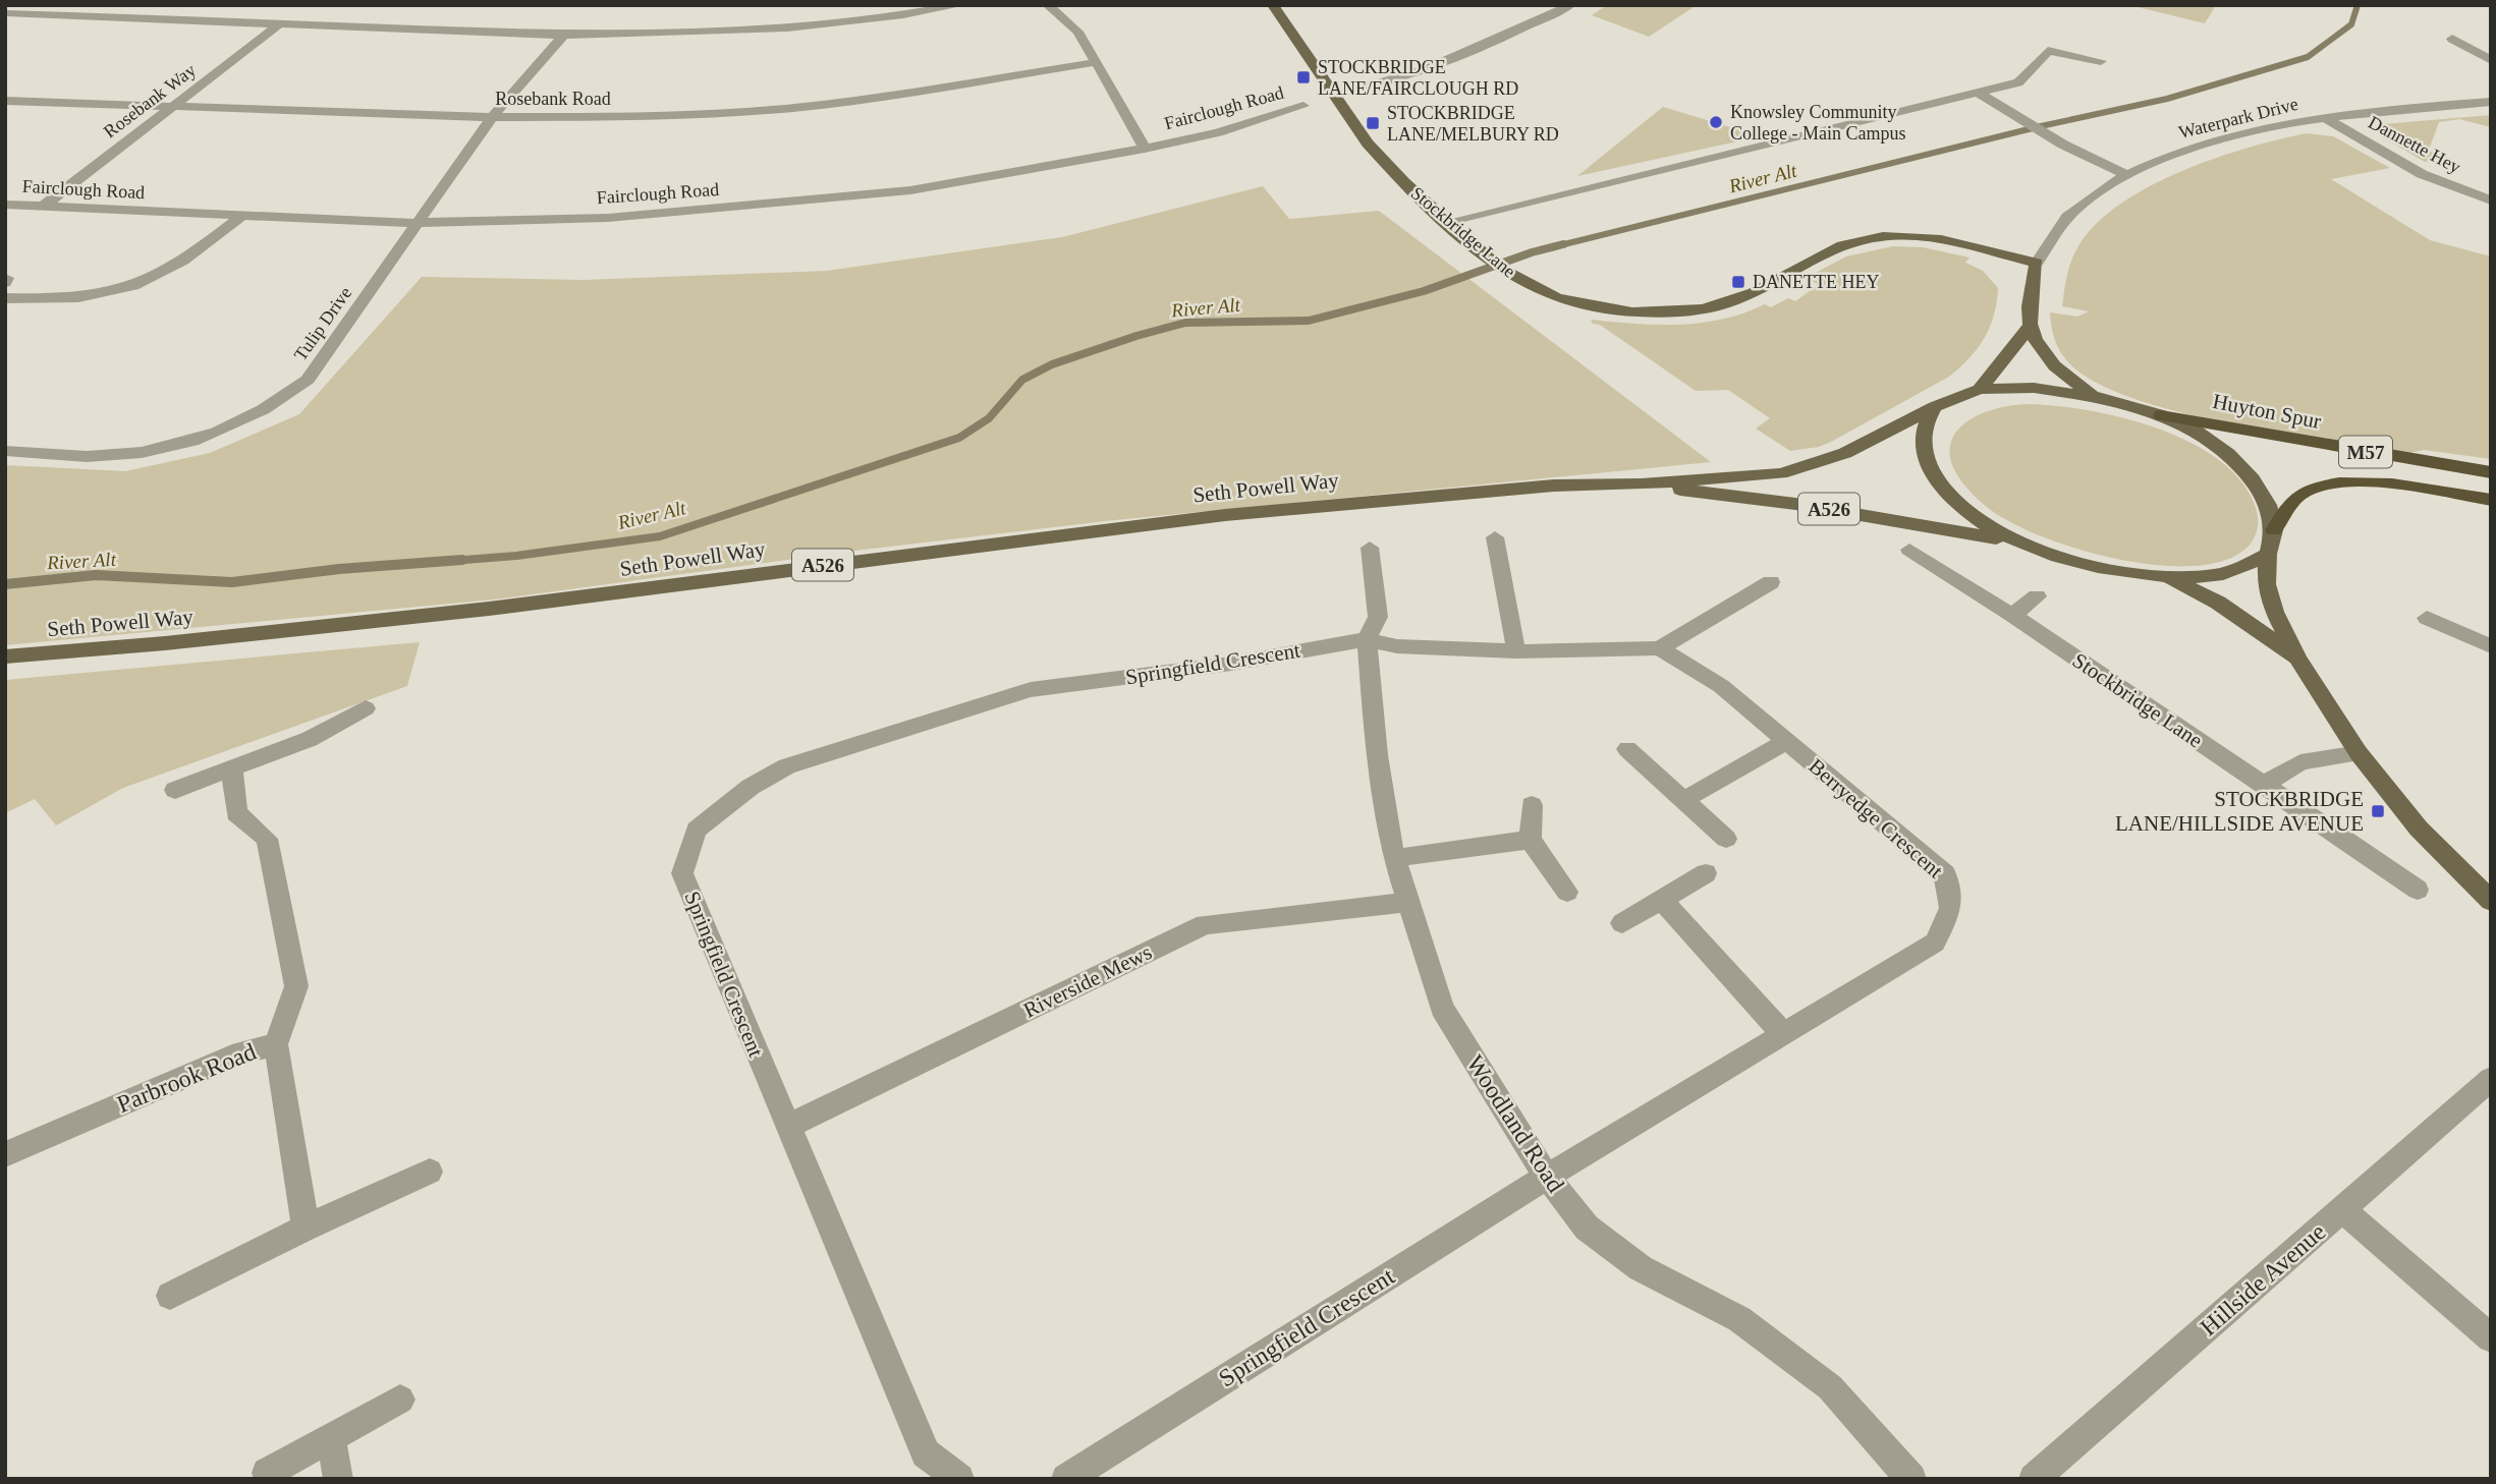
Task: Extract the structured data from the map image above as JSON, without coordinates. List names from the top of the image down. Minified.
{"streets":{"highway":["Huyton Spur","M57"],"main road":["Stockbridge Lane","Seth Powell Way","A526"],"street":["Rosebank Road","Rosebank Way","Fairclough Road","Waterpark Drive","Dannette Hey","Tulip Drive","Springfield Crescent","Berryedge Crescent","Riverside Mews","Parbrook Road","Woodland Road","Hillside Avenue"]},"crossings":[["Rosebank Road","Rosebank Way"],["Rosebank Road","Tulip Drive"],["Rosebank Way","Fairclough Road"],["Fairclough Road","Tulip Drive"],["Waterpark Drive","Dannette Hey"],["Waterpark Drive","Stockbridge Lane"],["Huyton Spur","A526"],["M57","A526"],["Seth Powell Way","A526"],["Springfield Crescent","Berryedge Crescent"],["Springfield Crescent","Riverside Mews"],["Springfield Crescent","Woodland Road"],["Berryedge Crescent","Woodland Road"],["Riverside Mews","Woodland Road"]],"water":["River Alt"],"places":{"transit":["STOCKBRIDGE LANE/FAIRCLOUGH RD","STOCKBRIDGE LANE/MELBURY RD","DANETTE HEY","STOCKBRIDGE LANE/HILLSIDE AVENUE"],"other":["Knowsley Community College - Main Campus"]}}
